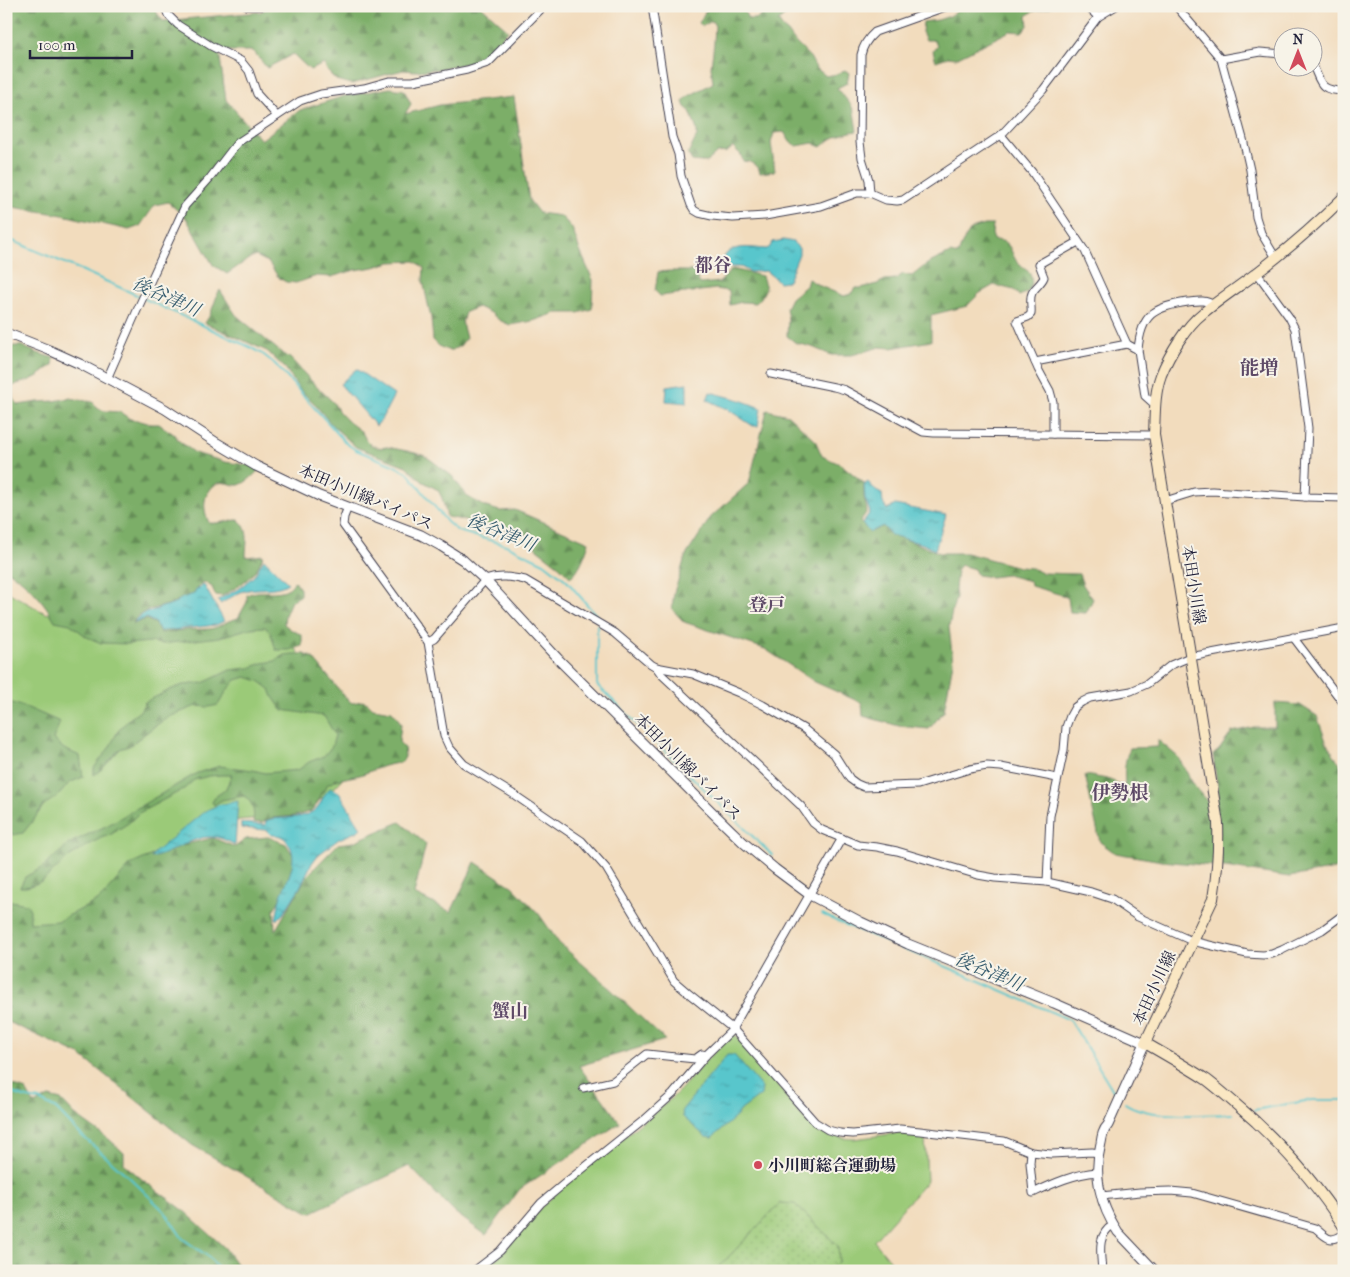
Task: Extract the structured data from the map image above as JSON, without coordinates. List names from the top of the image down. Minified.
{"streets":{"main road":["本田小川線バイパス","本田小川線"]},"crossings":[["本田小川線バイパス","本田小川線"]],"districts":["都谷","能増","登戸","伊勢根","蟹山"],"water":["後谷津川"],"places":["小川町総合運動場"],"scale_bar":"100 m","north":"top"}
